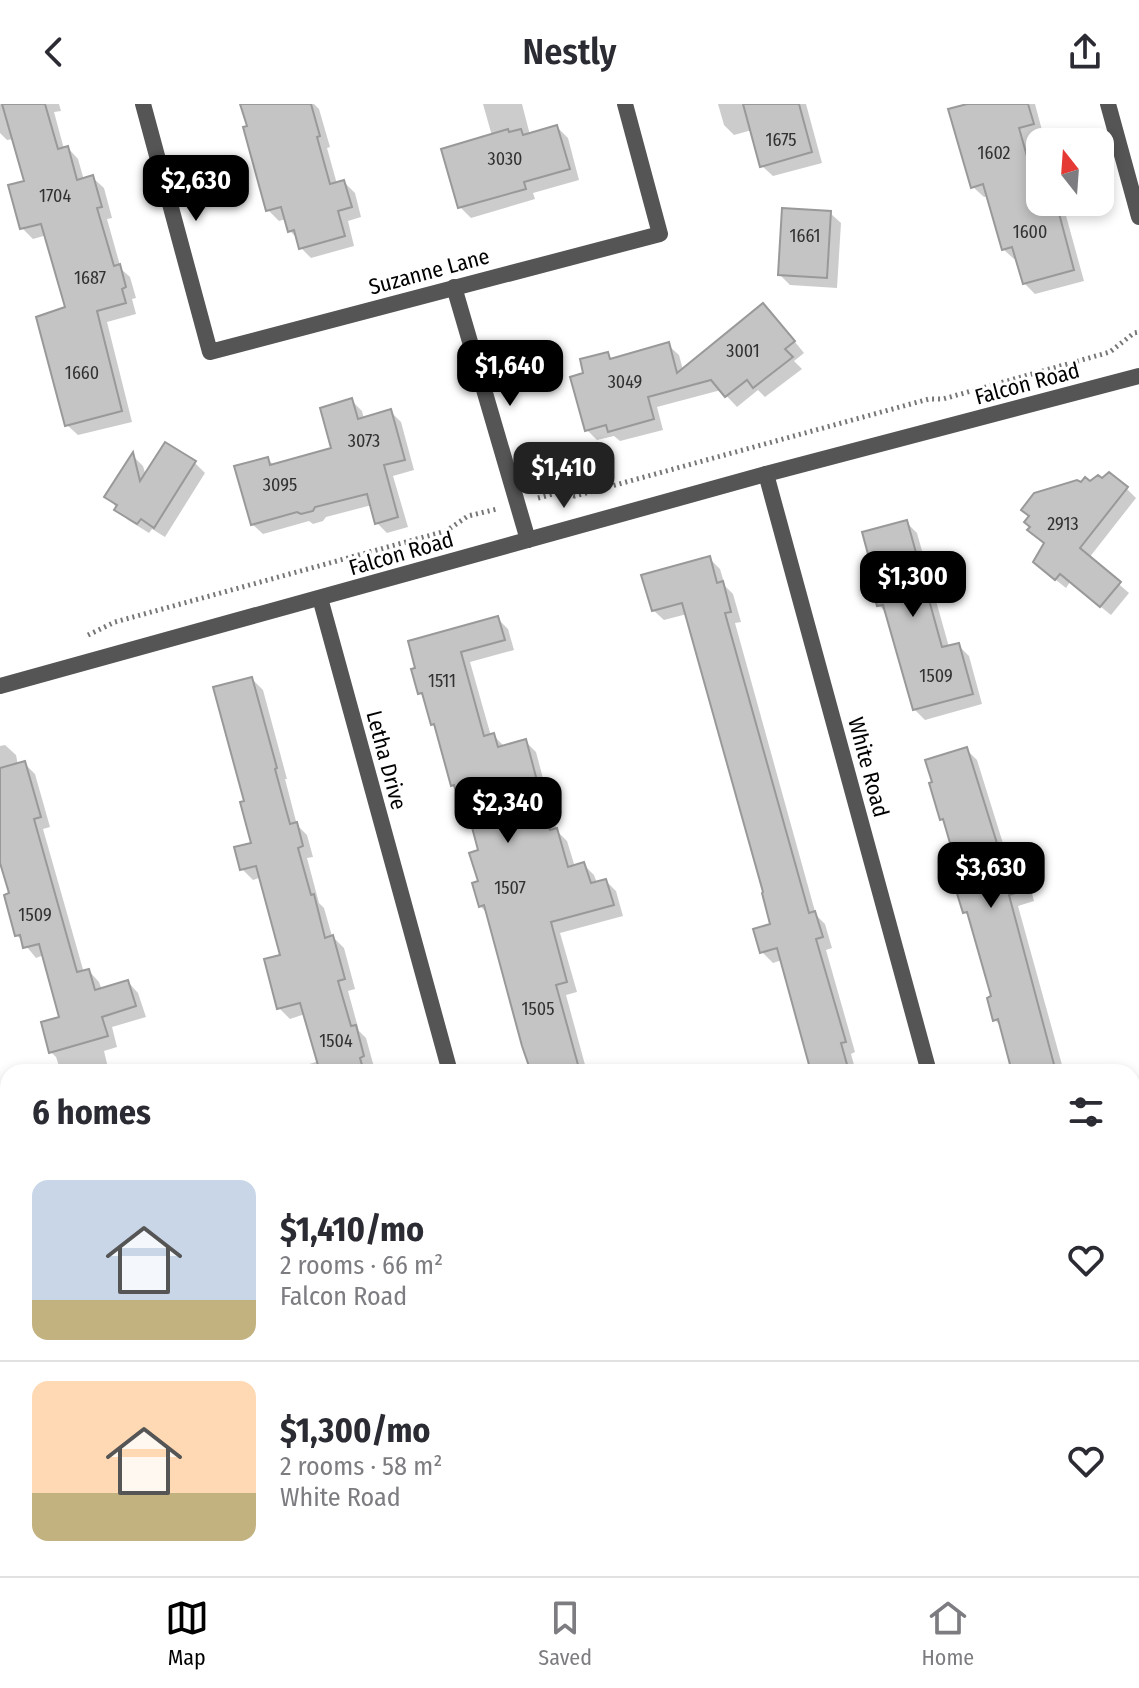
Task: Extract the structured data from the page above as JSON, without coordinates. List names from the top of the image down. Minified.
{"streets":{"street":["Suzanne Lane","Falcon Road","Letha Drive","White Road"]},"crossings":[["Falcon Road","Letha Drive"],["Falcon Road","White Road"]],"house_numbers":["1675","1602","3030","1704","1600","1661","1687","3001","1660","3049","3073","3095","2913","1509","1511","1507","1509","1505","1504"],"north":"top","page":{"header":"Nestly","price":["$2,630","$1,640","$1,410","$1,300","$2,340","$3,630"],"heading":"6 homes","list":[{"name":"$1,410/mo","note":"2 rooms · 66 m² · Falcon Road"},{"name":"$1,300/mo","note":"2 rooms · 58 m² · White Road"}],"tabs":["Map","Saved","Home"]}}
